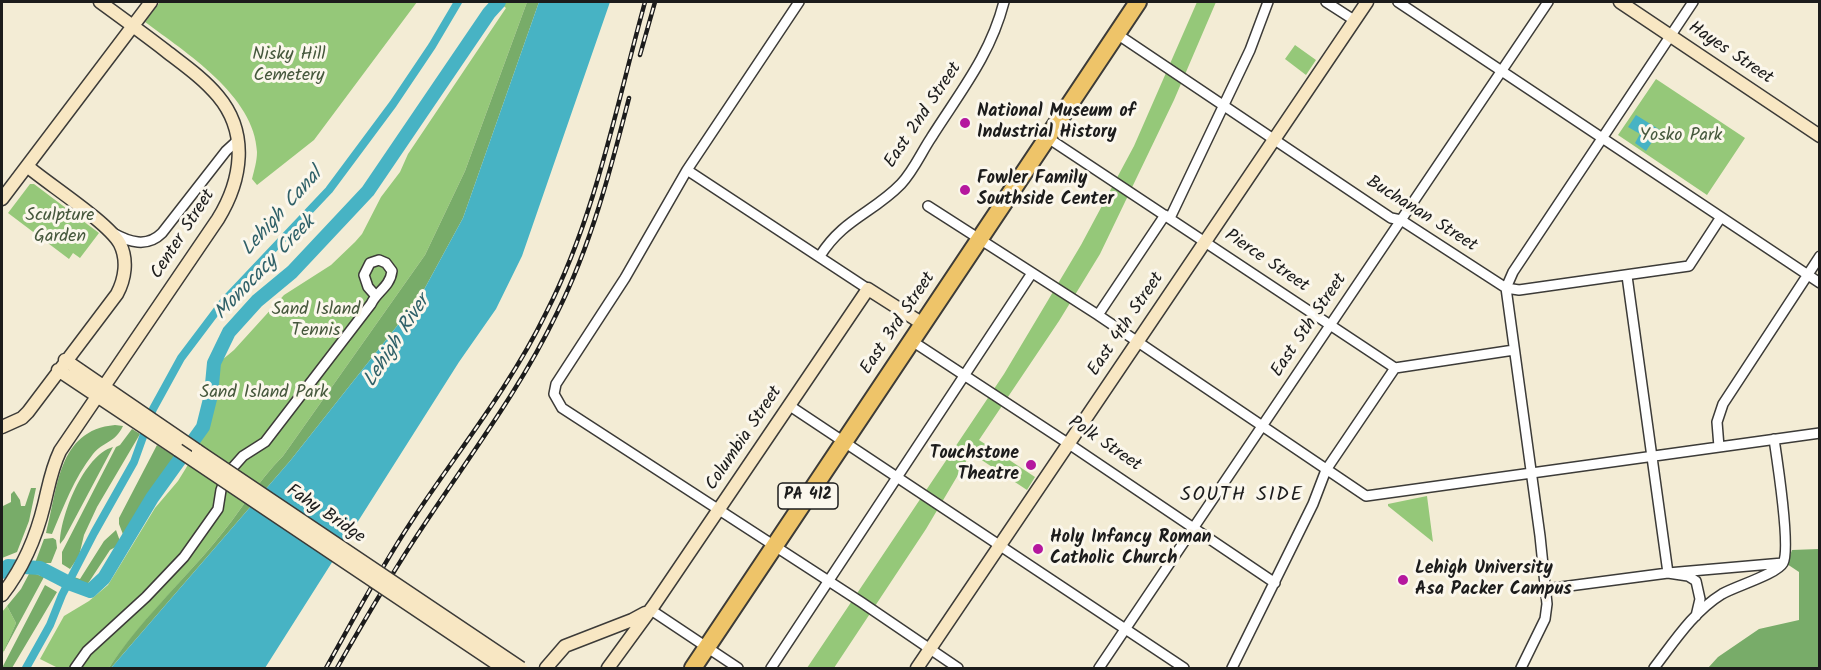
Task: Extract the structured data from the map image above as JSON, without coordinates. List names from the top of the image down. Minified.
{"streets":{"highway":["East 3rd Street","PA 412"],"main road":["Hayes Street","Center Street","East 4th Street","Columbia Street","Fahy Bridge"],"street":["East 2nd Street","Buchanan Street","Pierce Street","East 5th Street","Polk Street"]},"crossings":[["Buchanan Street","East 3rd Street"],["Buchanan Street","East 4th Street"],["Buchanan Street","East 5th Street"],["Center Street","Fahy Bridge"],["Pierce Street","East 3rd Street"],["Pierce Street","East 4th Street"],["Pierce Street","East 5th Street"],["East 3rd Street","Polk Street"],["East 4th Street","Polk Street"],["East 5th Street","Polk Street"]],"districts":["SOUTH SIDE"],"water":["Lehigh Canal","Monocacy Creek","Lehigh River"],"parks":["Nisky Hill Cemetery","Yosko Park","Sculpture Garden","Sand Island Tennis","Sand Island Park"],"places":["National Museum of Industrial History","Fowler Family Southside Center","Touchstone Theatre","Holy Infancy Roman Catholic Church","Lehigh University Asa Packer Campus"]}
